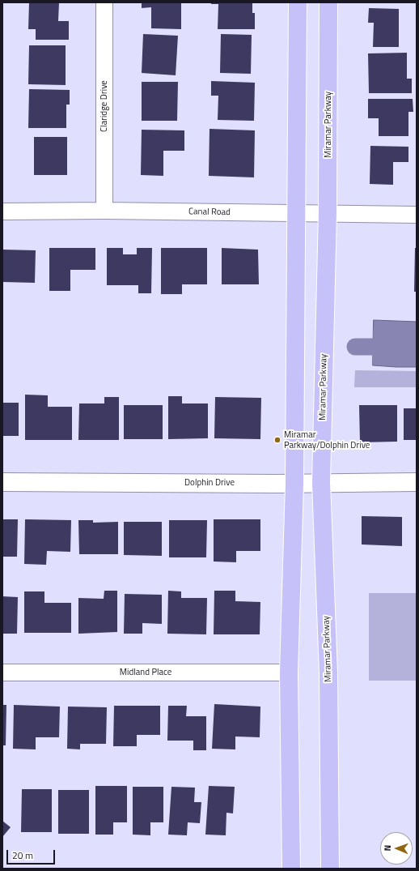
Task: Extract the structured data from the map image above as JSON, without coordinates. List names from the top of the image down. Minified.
{"streets":{"main road":["Miramar Parkway"],"street":["Claridge Drive","Canal Road","Dolphin Drive","Midland Place"]},"crossings":[["Claridge Drive","Canal Road"],["Miramar Parkway","Canal Road"],["Miramar Parkway","Dolphin Drive"]],"places":["Miramar Parkway/Dolphin Drive"],"scale_bar":"20 m","north":"left"}
